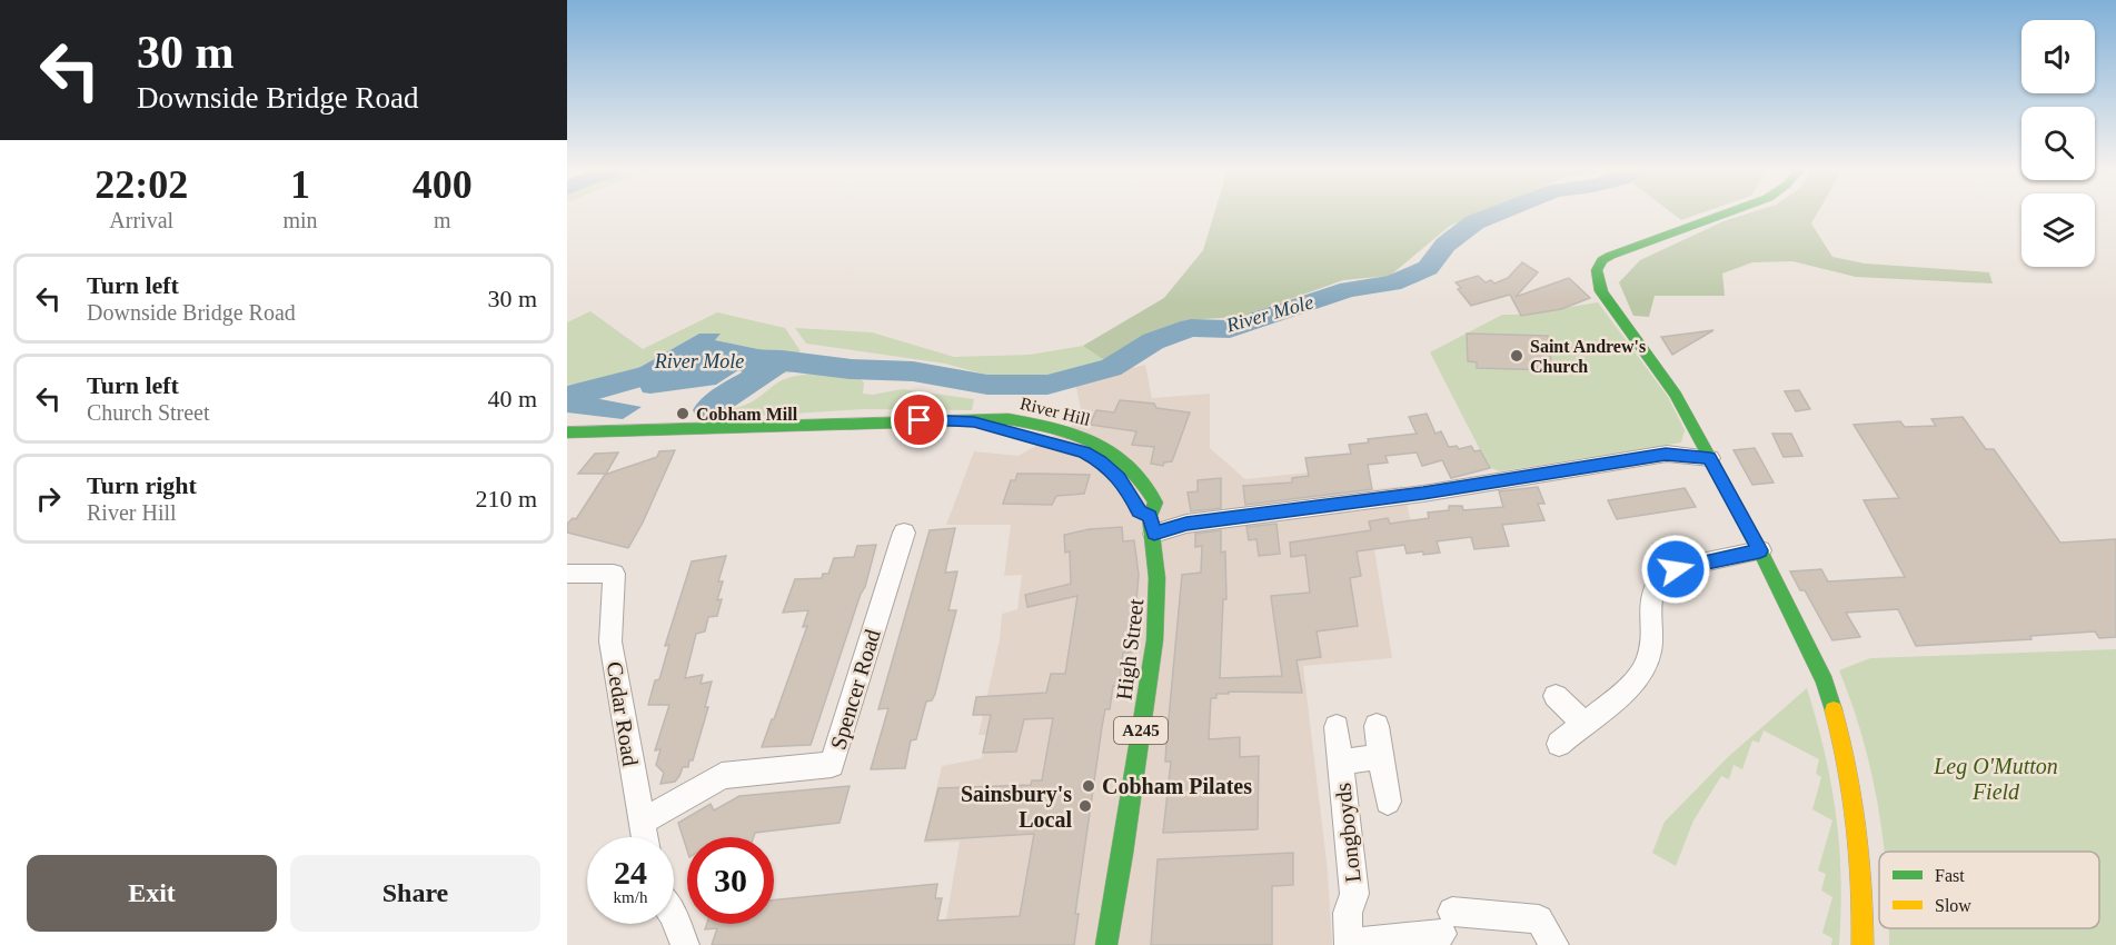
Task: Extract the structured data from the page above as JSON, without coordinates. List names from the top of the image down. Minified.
{"streets":{"main road":["River Hill","High Street","A245"],"street":["Spencer Road","Cedar Road","Longboyds"]},"crossings":[["River Hill","High Street"],["River Hill","A245"],["Spencer Road","Cedar Road"]],"water":["River Mole"],"parks":["Leg O'Mutton Field"],"places":["Saint Andrew's Church","Cobham Mill","Cobham Pilates","Sainsbury's Local"],"legend":["Fast","Slow"],"page":{"turn":["30 m","Downside Bridge Road"],"eta":["22:02","Arrival","1","min","400","m"],"list":[{"name":"Turn left","note":"Downside Bridge Road","value":"30 m"},{"name":"Turn left","note":"Church Street","value":"40 m"},{"name":"Turn right","note":"River Hill","value":"210 m"}],"speed":"24 km/h","limit":"30","buttons":["Exit","Share"]}}
